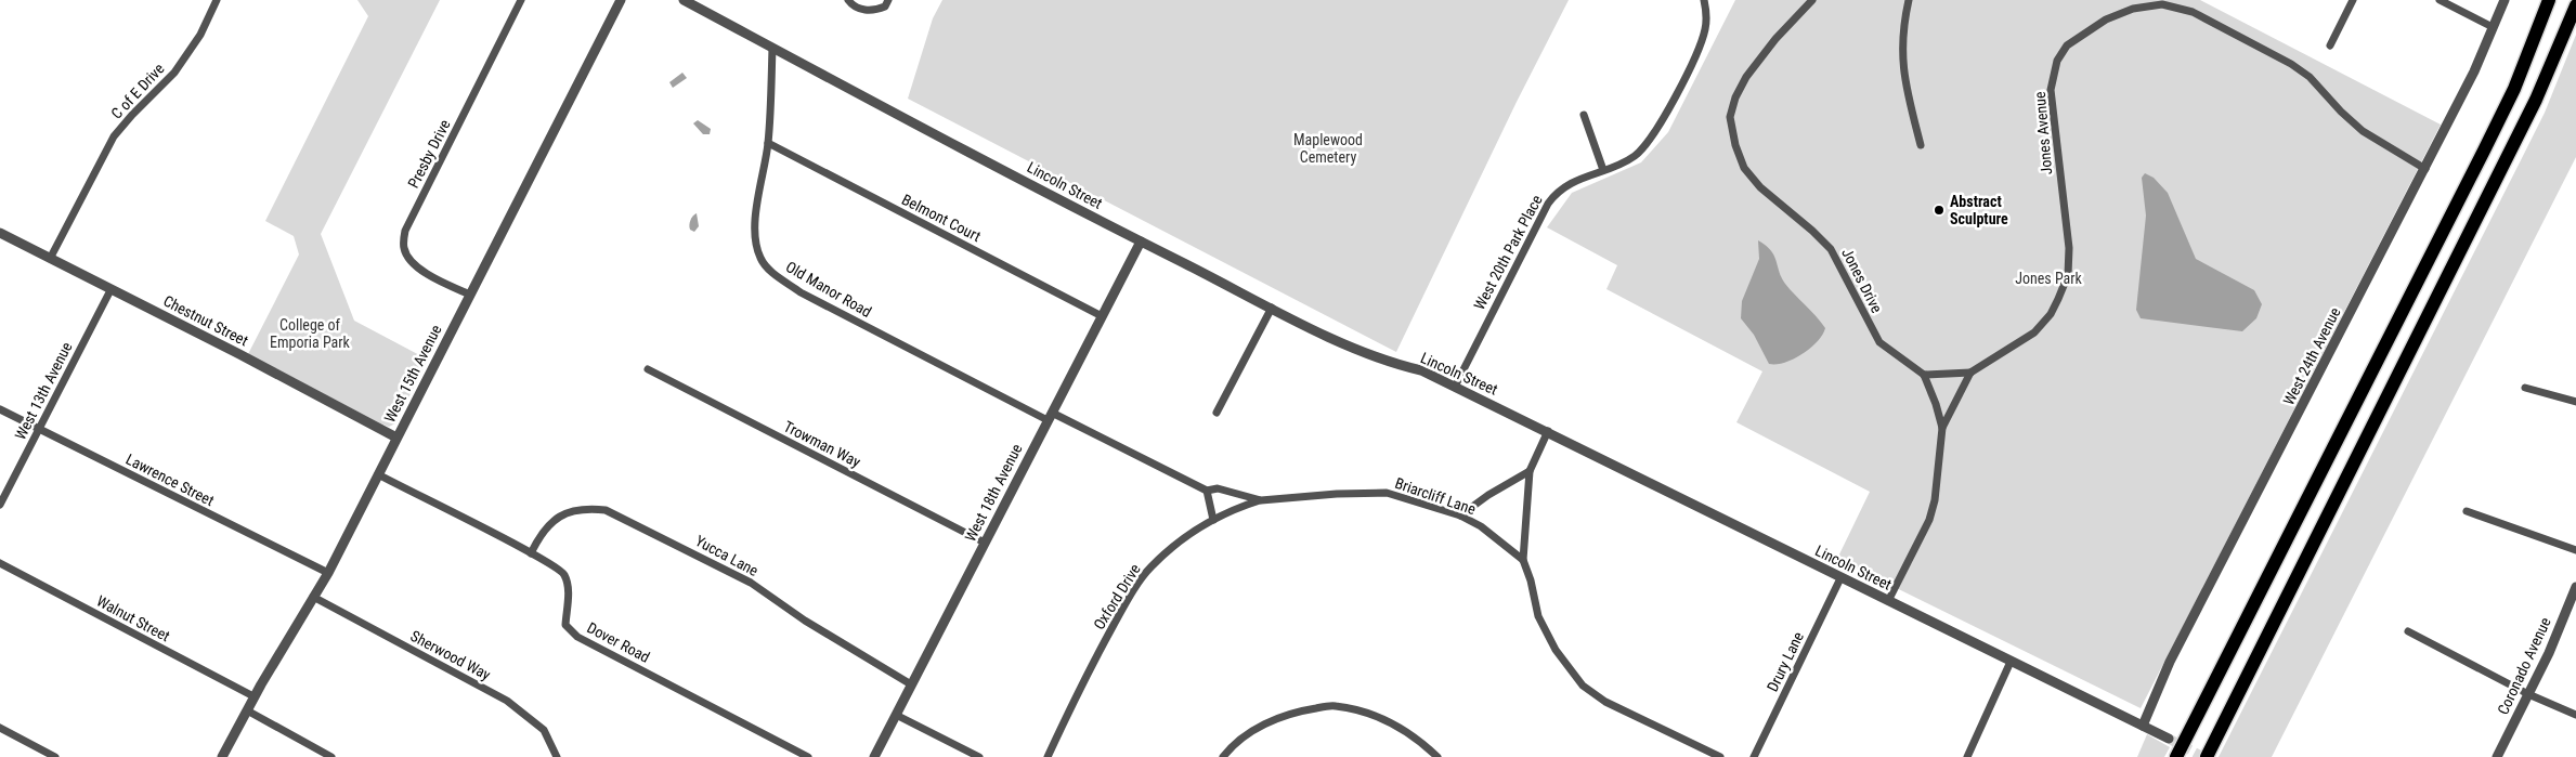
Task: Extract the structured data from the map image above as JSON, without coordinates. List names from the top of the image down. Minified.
{"streets":{"street":["C of E Drive","Jones Avenue","Presby Drive","Lincoln Street","Belmont Court","West 20th Park Place","Jones Drive","Old Manor Road","Chestnut Street","West 24th Avenue","West 15th Avenue","West 13th Avenue","Trowman Way","Lawrence Street","West 18th Avenue","Briarcliff Lane","Yucca Lane","Oxford Drive","Walnut Street","Dover Road","Sherwood Way","Drury Lane","Coronado Avenue"]},"crossings":[["C of E Drive","Chestnut Street"],["Jones Avenue","West 24th Avenue"],["Presby Drive","West 15th Avenue"],["Lincoln Street","West 20th Park Place"],["Lincoln Street","Old Manor Road"],["Lincoln Street","West 24th Avenue"],["Lincoln Street","West 18th Avenue"],["Lincoln Street","Drury Lane"],["Belmont Court","Old Manor Road"],["Belmont Court","West 18th Avenue"],["Old Manor Road","West 18th Avenue"],["Old Manor Road","Briarcliff Lane"],["Chestnut Street","West 15th Avenue"],["Chestnut Street","West 13th Avenue"],["West 15th Avenue","Lawrence Street"],["West 15th Avenue","Walnut Street"],["West 15th Avenue","Dover Road"],["West 15th Avenue","Sherwood Way"],["West 13th Avenue","Lawrence Street"],["Trowman Way","West 18th Avenue"],["West 18th Avenue","Briarcliff Lane"],["West 18th Avenue","Yucca Lane"],["Briarcliff Lane","Oxford Drive"],["Yucca Lane","Dover Road"]],"parks":["Maplewood Cemetery","Jones Park","College of Emporia Park"],"places":["Abstract Sculpture"]}
